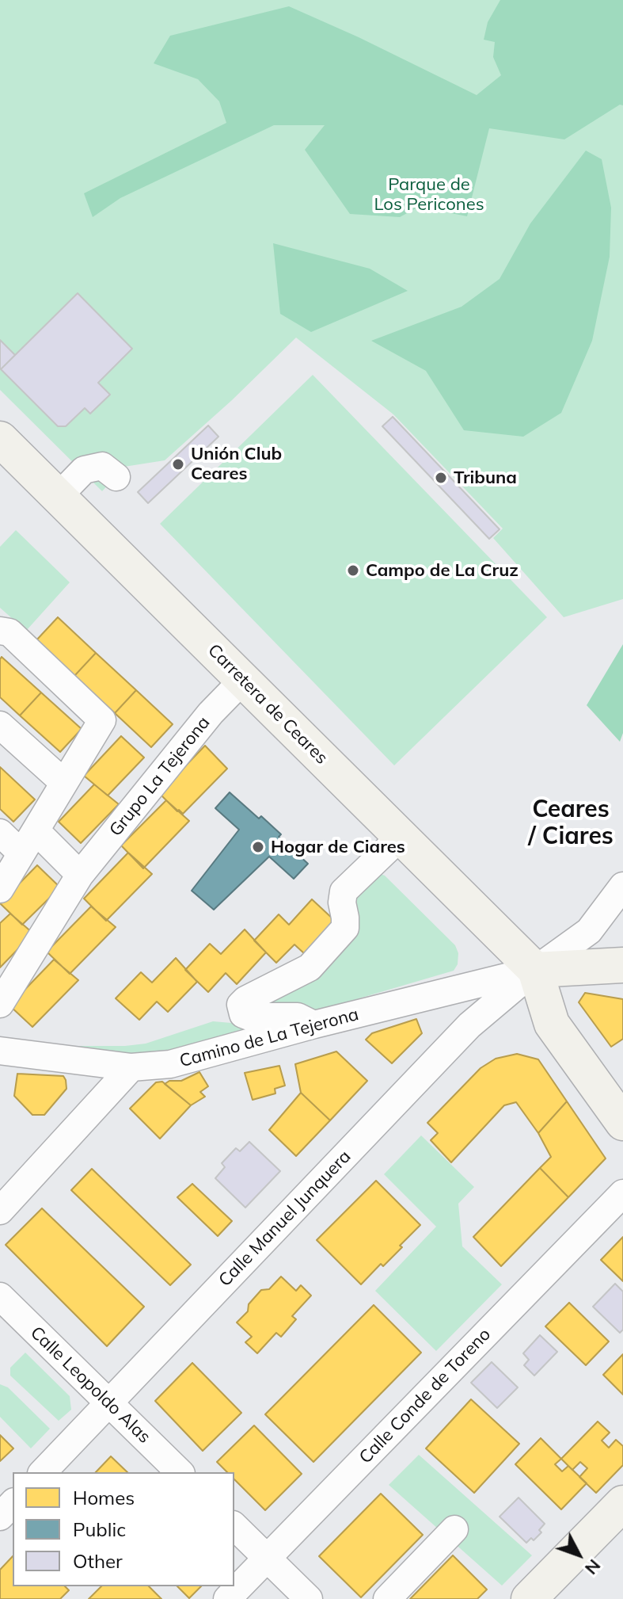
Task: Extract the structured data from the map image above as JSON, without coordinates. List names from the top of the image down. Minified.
{"streets":{"main road":["Carretera de Ceares"],"street":["Grupo La Tejerona","Camino de La Tejerona","Calle Manuel Junquera","Calle Leopoldo Alas","Calle Conde de Toreno"]},"crossings":[["Carretera de Ceares","Grupo La Tejerona"],["Carretera de Ceares","Camino de La Tejerona"],["Carretera de Ceares","Calle Manuel Junquera"],["Camino de La Tejerona","Calle Manuel Junquera"],["Calle Manuel Junquera","Calle Leopoldo Alas"]],"districts":["Ceares / Ciares"],"parks":["Parque de Los Pericones"],"places":["Unión Club Ceares","Tribuna","Campo de La Cruz","Hogar de Ciares"],"legend":["Homes","Public","Other"],"north":"bottom right"}
